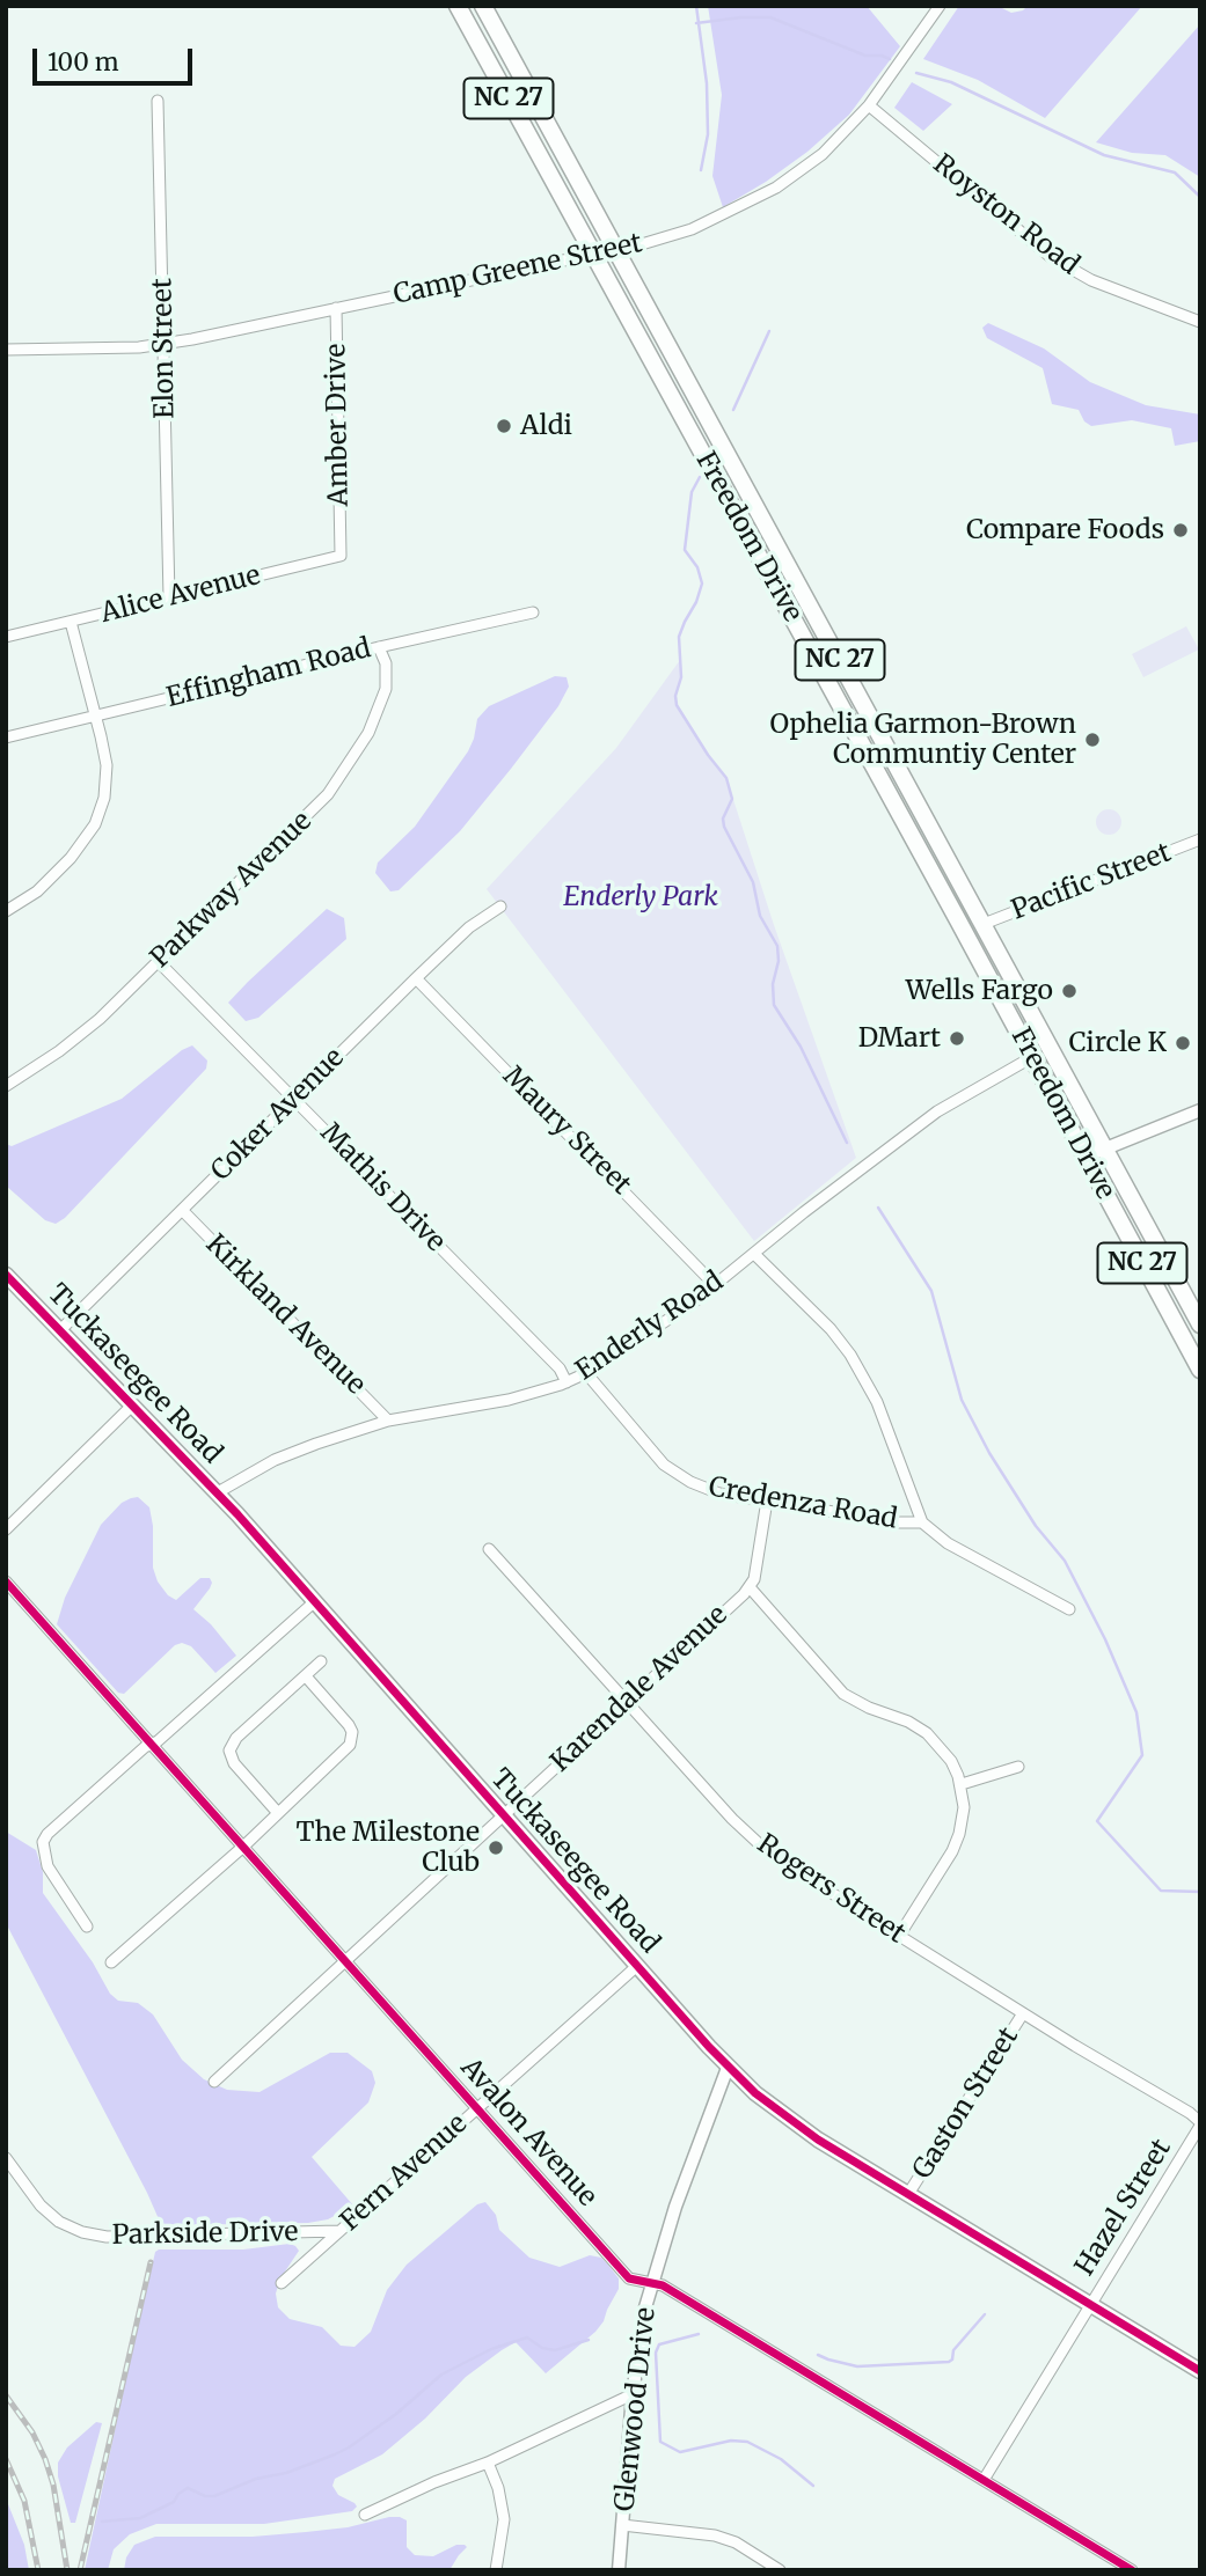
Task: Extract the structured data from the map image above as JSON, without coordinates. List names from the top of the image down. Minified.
{"streets":{"main road":["NC 27","Freedom Drive","Tuckaseegee Road"],"street":["Royston Road","Camp Greene Street","Elon Street","Amber Drive","Alice Avenue","Effingham Road","Pacific Street","Parkway Avenue","Coker Avenue","Maury Street","Mathis Drive","Kirkland Avenue","Enderly Road","Credenza Road","Karendale Avenue","Rogers Street","Gaston Street","Avalon Avenue","Fern Avenue","Hazel Street","Parkside Drive","Glenwood Drive"]},"crossings":[["Royston Road","Camp Greene Street"],["Camp Greene Street","Elon Street"],["Camp Greene Street","Amber Drive"],["Camp Greene Street","Freedom Drive"],["Elon Street","Alice Avenue"],["Amber Drive","Alice Avenue"],["Freedom Drive","Pacific Street"],["Freedom Drive","Enderly Road"],["Effingham Road","Parkway Avenue"],["Parkway Avenue","Mathis Drive"],["Coker Avenue","Maury Street"],["Coker Avenue","Mathis Drive"],["Coker Avenue","Kirkland Avenue"],["Coker Avenue","Tuckaseegee Road"],["Maury Street","Enderly Road"],["Mathis Drive","Enderly Road"],["Kirkland Avenue","Enderly Road"],["Enderly Road","Tuckaseegee Road"],["Enderly Road","Credenza Road"],["Tuckaseegee Road","Karendale Avenue"],["Tuckaseegee Road","Gaston Street"],["Tuckaseegee Road","Fern Avenue"],["Tuckaseegee Road","Hazel Street"],["Tuckaseegee Road","Glenwood Drive"],["Credenza Road","Karendale Avenue"],["Karendale Avenue","Rogers Street"],["Karendale Avenue","Avalon Avenue"],["Rogers Street","Gaston Street"],["Rogers Street","Hazel Street"],["Avalon Avenue","Fern Avenue"],["Avalon Avenue","Hazel Street"],["Avalon Avenue","Glenwood Drive"],["Fern Avenue","Parkside Drive"]],"parks":["Enderly Park"],"places":["Aldi","Compare Foods","Ophelia Garmon-Brown Communtiy Center","Wells Fargo","DMart","Circle K","The Milestone Club"],"scale_bar":"100 m"}
